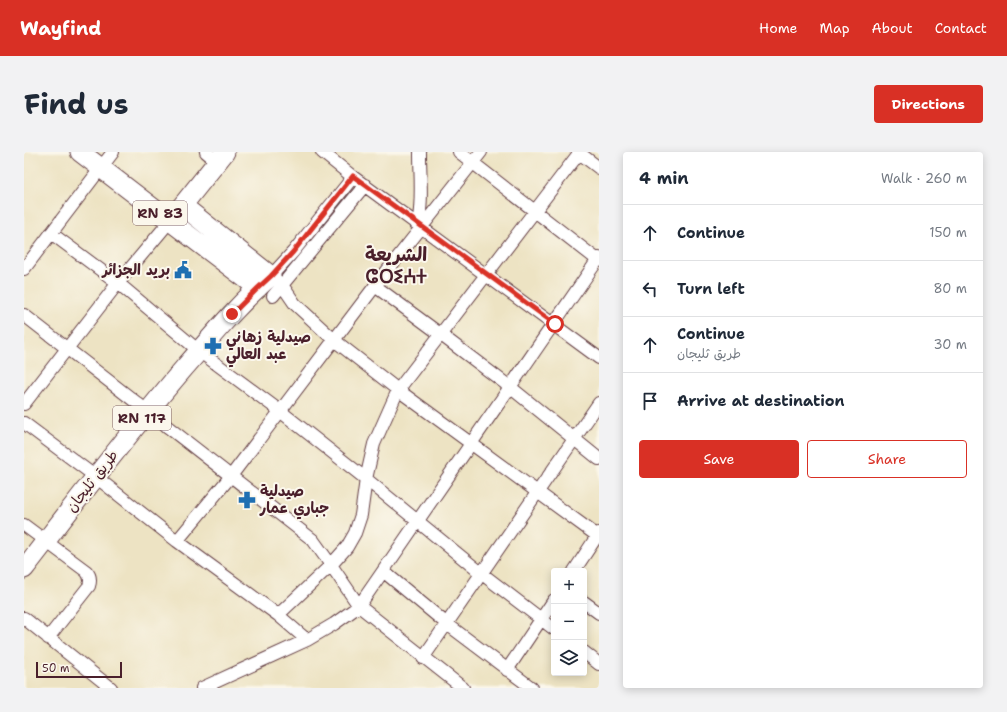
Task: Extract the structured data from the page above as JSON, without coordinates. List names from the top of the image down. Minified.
{"streets":{"main road":["RN 83","RN 117","طريق ثليجان"]},"districts":["الشريعة ⵛⵔⵉⵄⵜ"],"places":{"public building":["بريد الجزائر"],"pharmacy":["صيدلية زهاني عبد العالي","صيدلية جباري عمار"]},"scale_bar":"50 m","page":{"header":"Wayfind","nav":["Home","Map","About","Contact"],"title":"Find us","buttons":["Directions",["Save","Share"]],"heading":["4 min","Walk · 260 m"],"list":[["Continue","150 m"],["Turn left","80 m"],["Continue","طريق ثليجان","30 m"],"Arrive at destination"],"map_buttons":["+","−"],"scale":"50 m"}}
